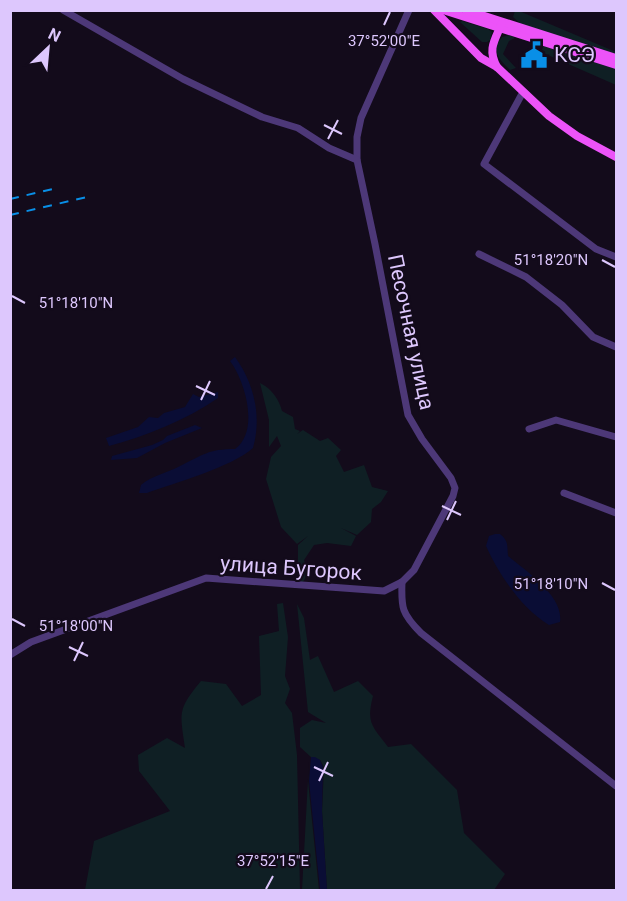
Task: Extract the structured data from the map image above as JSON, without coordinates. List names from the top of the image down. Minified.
{"streets":{"street":["Песочная улица","улица Бугорок"]},"crossings":[["Песочная улица","улица Бугорок"]],"places":{"public building":["КСЭ"]},"north":"top right","coordinates":["37°52'00\"E","51°18'20\"N","51°18'10\"N","51°18'00\"N","37°52'15\"E"]}
